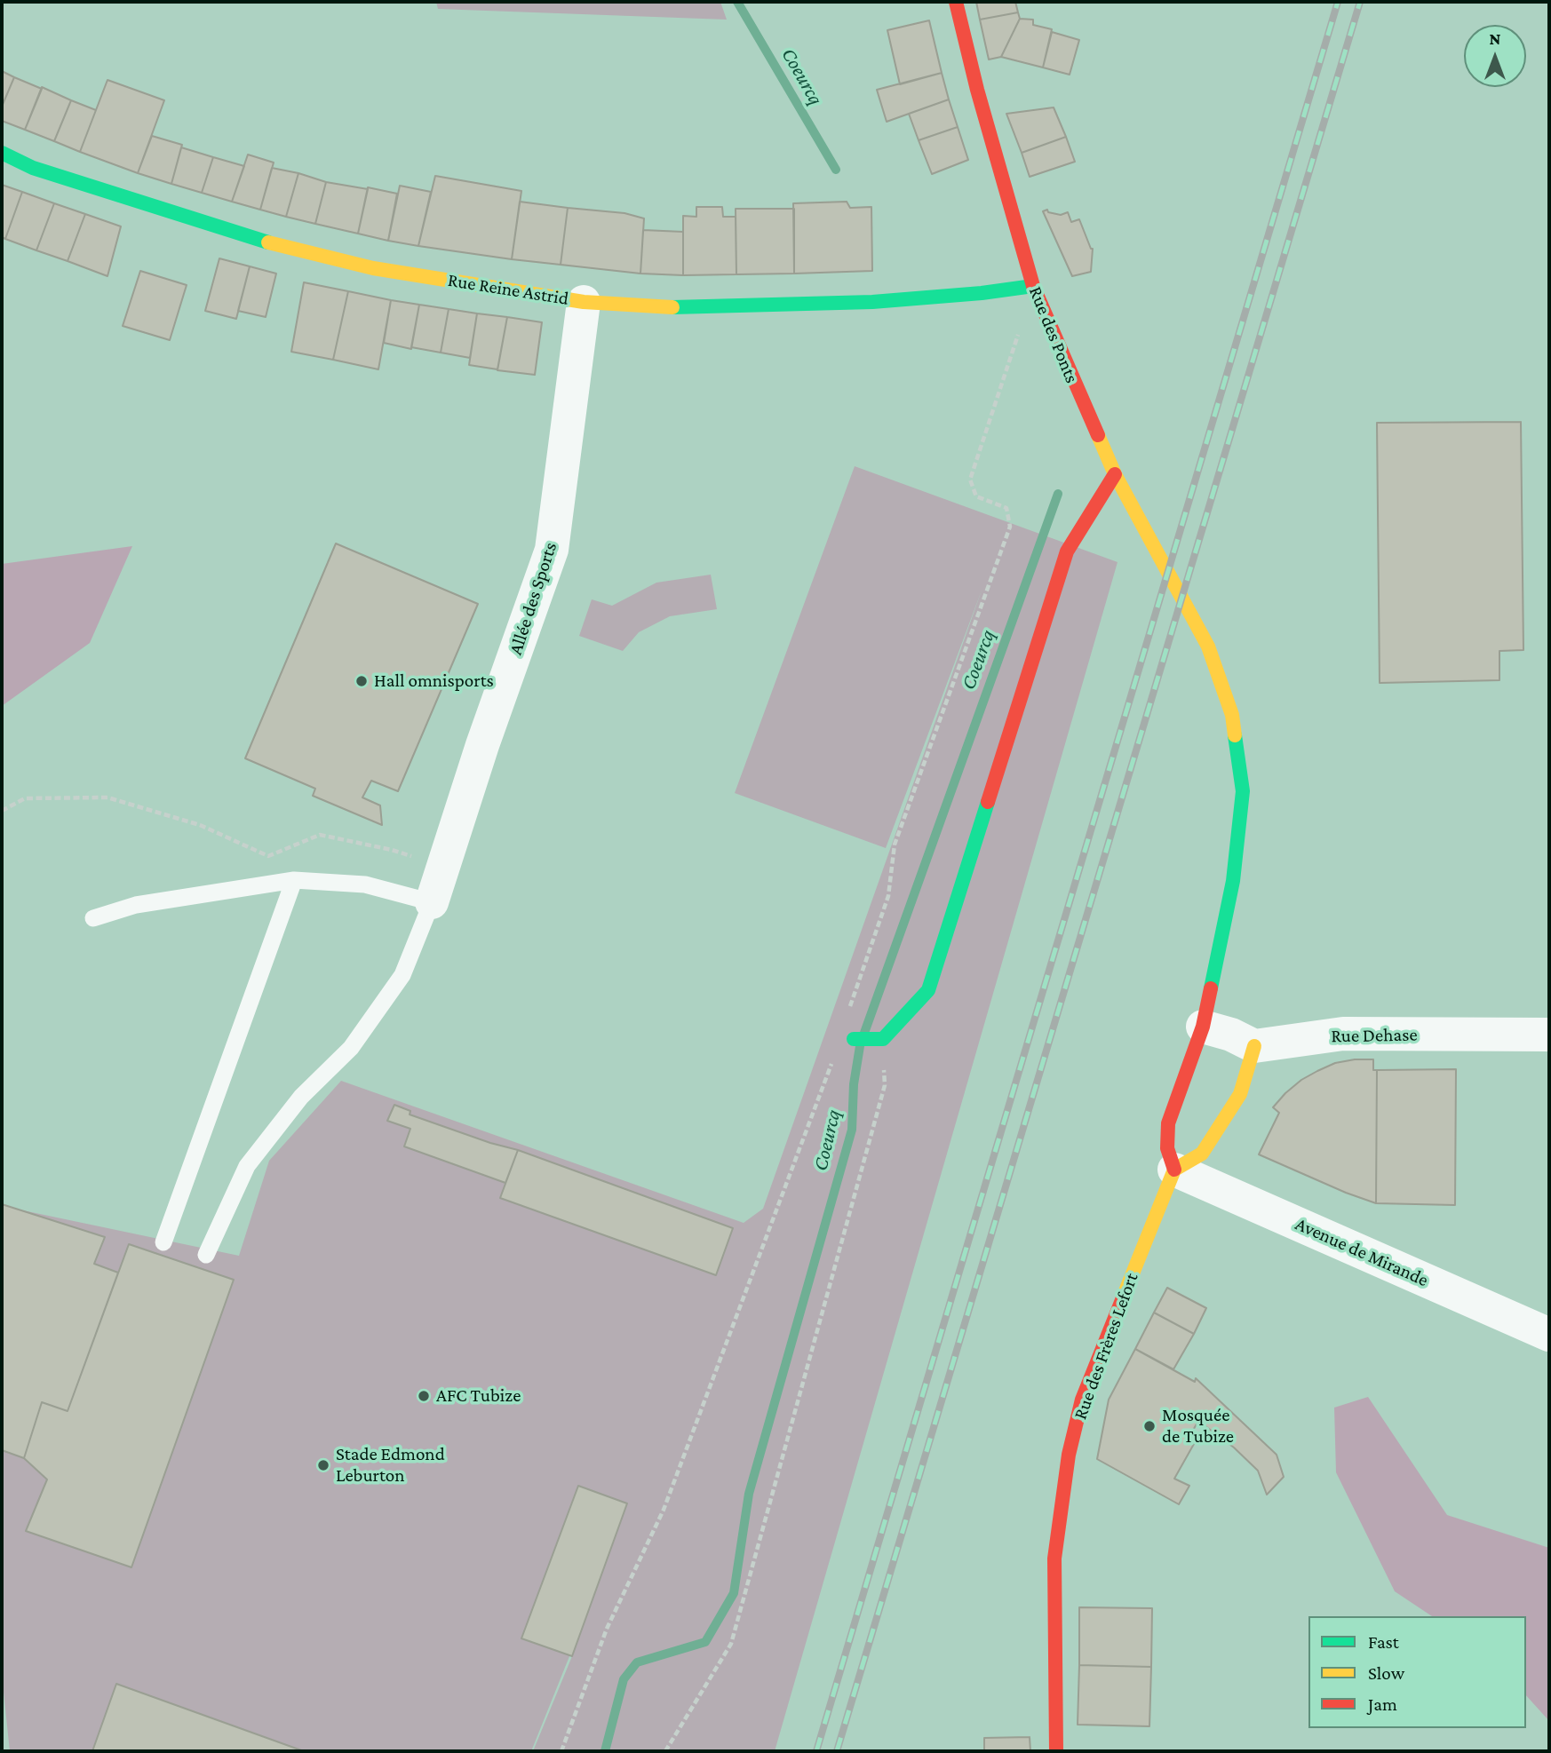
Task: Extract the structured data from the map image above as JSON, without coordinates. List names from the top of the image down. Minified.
{"streets":{"street":["Rue Reine Astrid","Rue des Ponts","Allée des Sports","Rue Dehase","Avenue de Mirande","Rue des Frères Lefort"]},"crossings":[["Rue Reine Astrid","Rue des Ponts"],["Rue Reine Astrid","Allée des Sports"],["Avenue de Mirande","Rue des Frères Lefort"]],"water":["Coeurcq"],"places":["Hall omnisports","AFC Tubize","Mosquée de Tubize","Stade Edmond Leburton"],"legend":["Fast","Slow","Jam"],"north":"top"}
